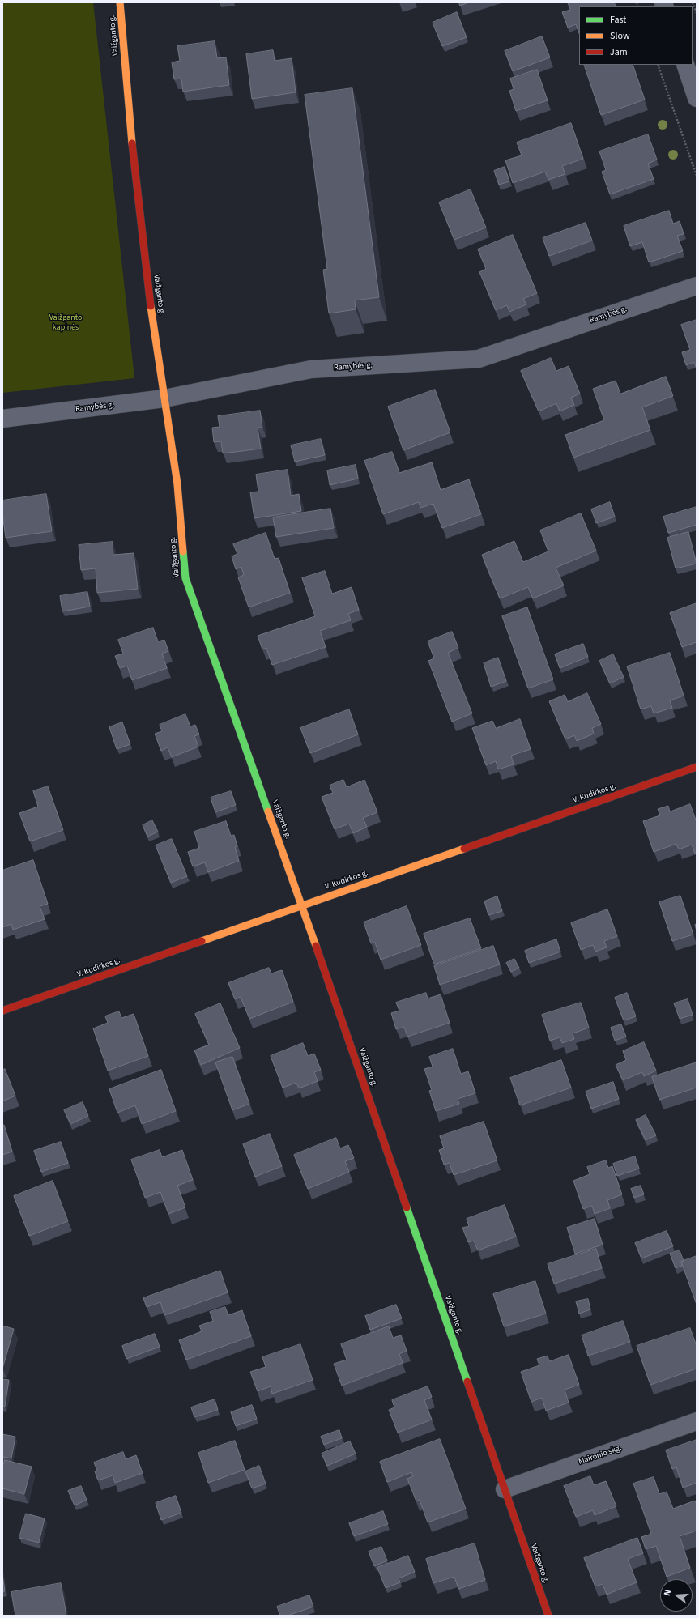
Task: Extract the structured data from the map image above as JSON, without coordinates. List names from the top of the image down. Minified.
{"streets":{"street":["Vaižganto g.","Ramybės g.","V. Kudirkos g.","Maironio skg."]},"crossings":[["Vaižganto g.","Ramybės g."],["Vaižganto g.","V. Kudirkos g."],["Vaižganto g.","Maironio skg."]],"parks":["Vaižganto kapinės"],"legend":["Fast","Slow","Jam"],"north":"left"}
